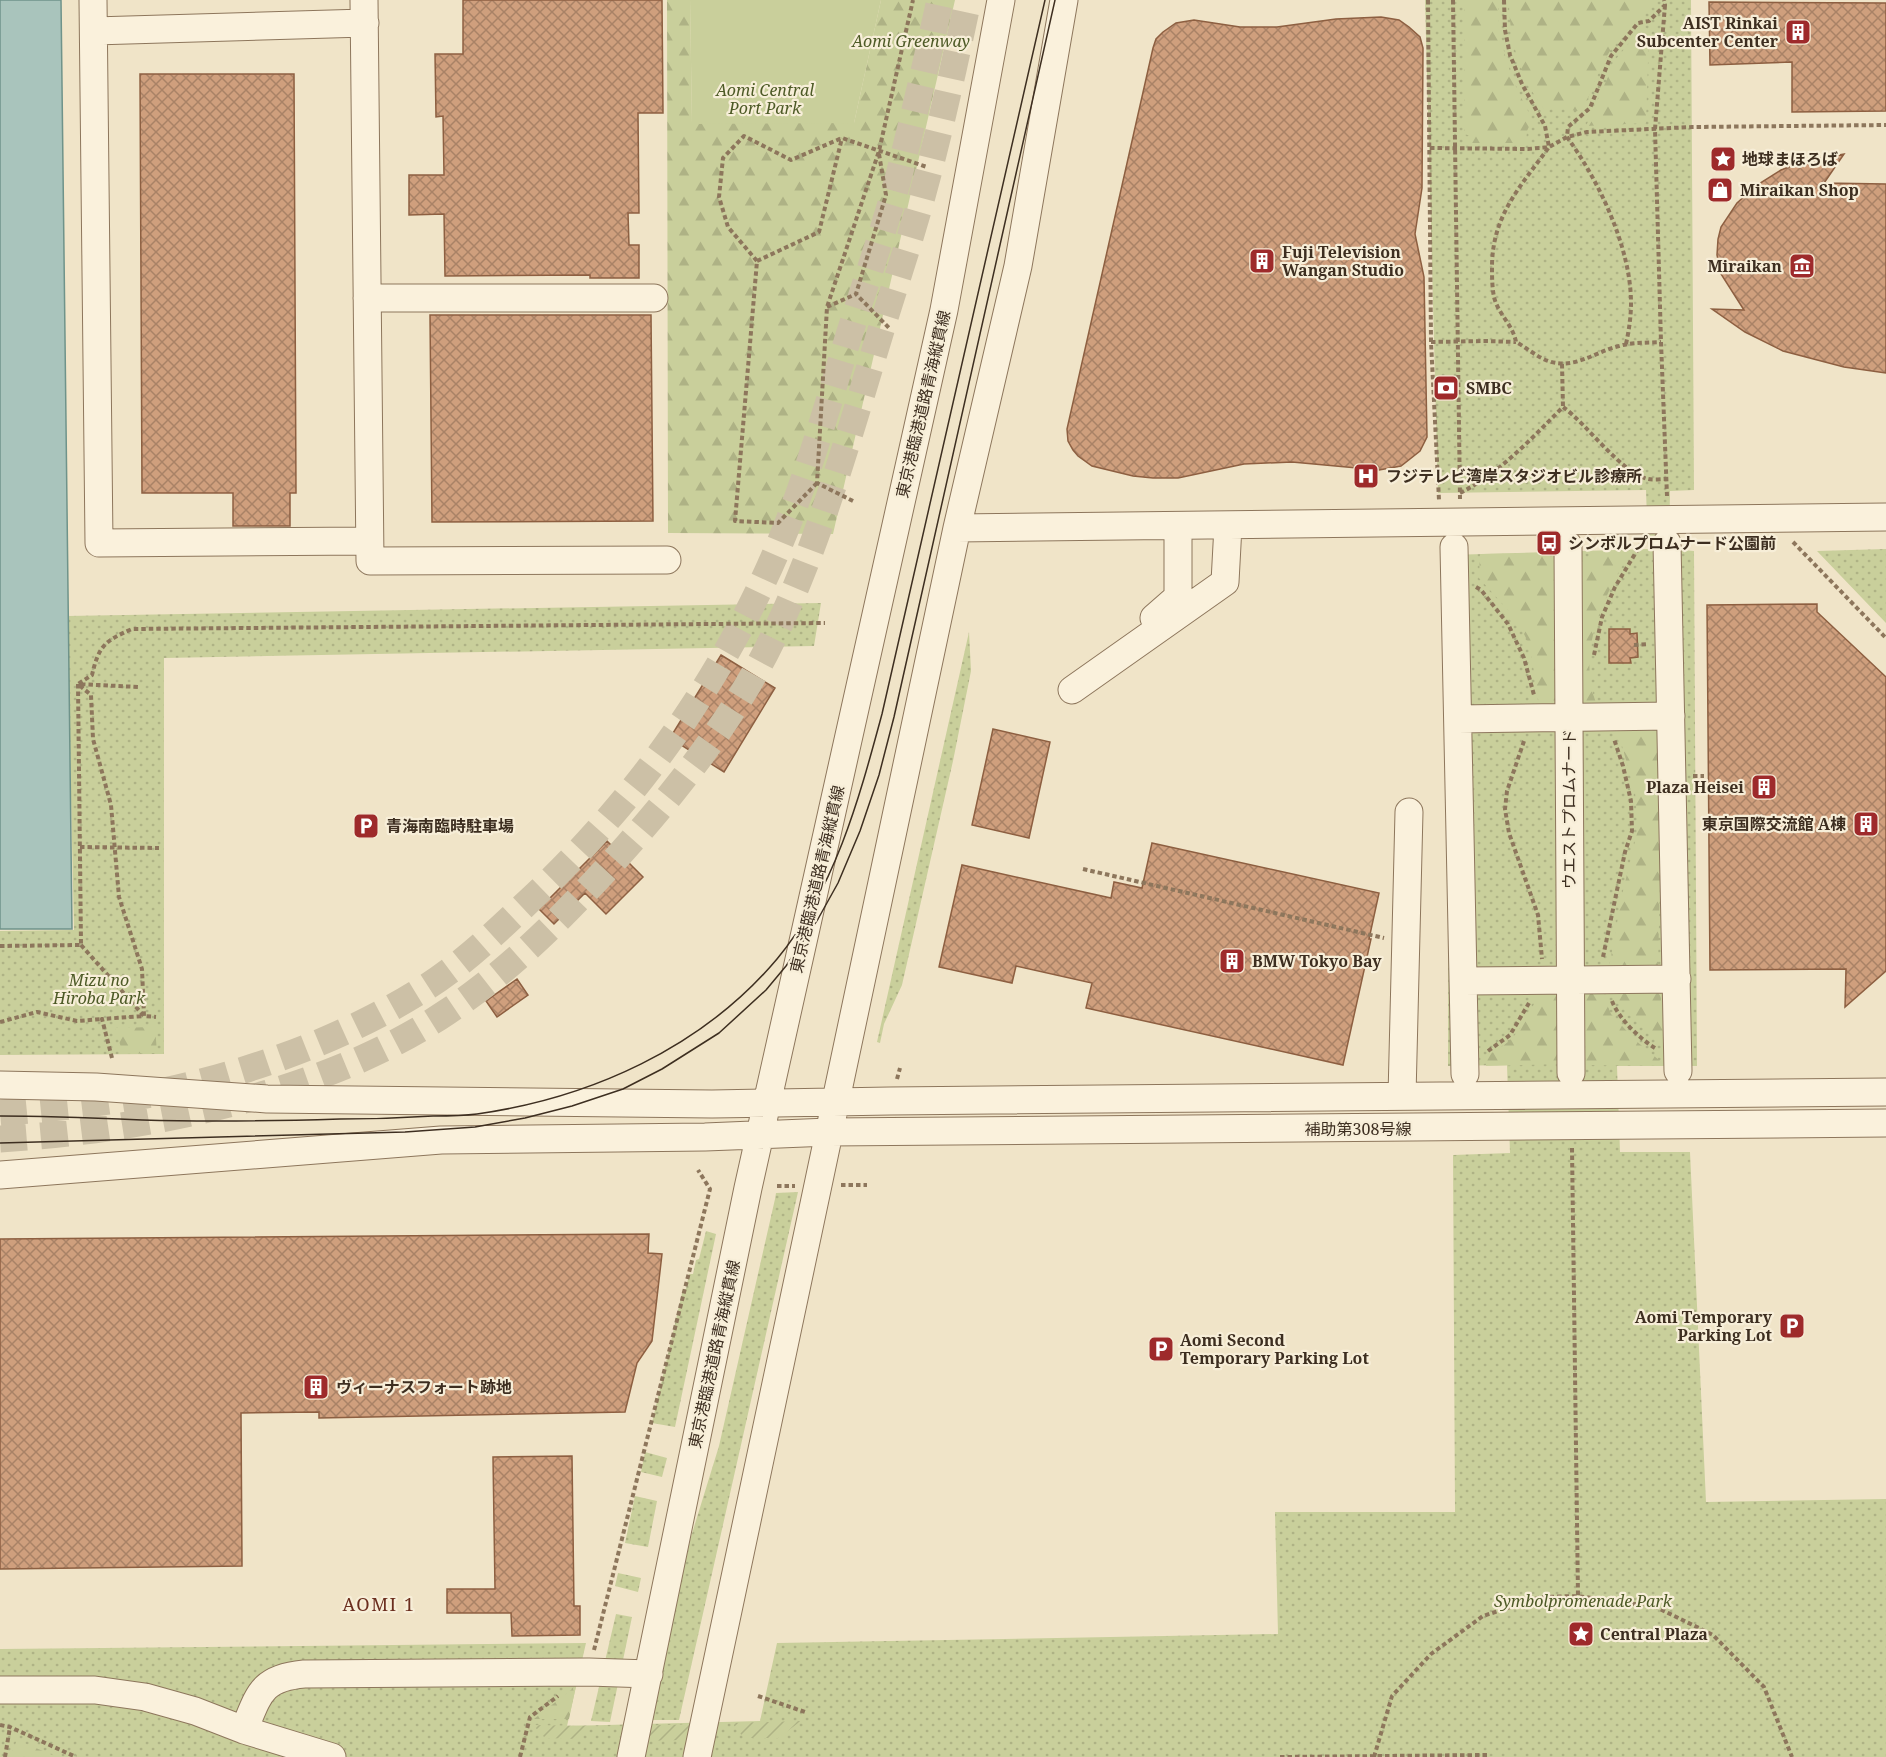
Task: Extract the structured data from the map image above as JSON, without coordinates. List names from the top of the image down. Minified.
{"streets":{"street":["東京港臨港道路青海縦貫線","ウエストプロムナード","補助第308号線"]},"crossings":[["東京港臨港道路青海縦貫線","補助第308号線"]],"districts":["AOMI 1"],"parks":["Aomi Greenway","Aomi Central Port Park","Mizu no Hiroba Park","Symbolpromenade Park"],"places":{"building":["AIST Rinkai Subcenter Center","Fuji Television Wangan Studio","Plaza Heisei","東京国際交流館 A棟","BMW Tokyo Bay","ヴィーナスフォート跡地"],"place":["地球まほろば","Central Plaza"],"shop":["Miraikan Shop"],"museum":["Miraikan"],"bank":["SMBC"],"hospital":["フジテレビ湾岸スタジオビル診療所"],"bus stop":["シンボルプロムナード公園前"],"parking":["青海南臨時駐車場","Aomi Temporary Parking Lot","Aomi Second Temporary Parking Lot"]}}
